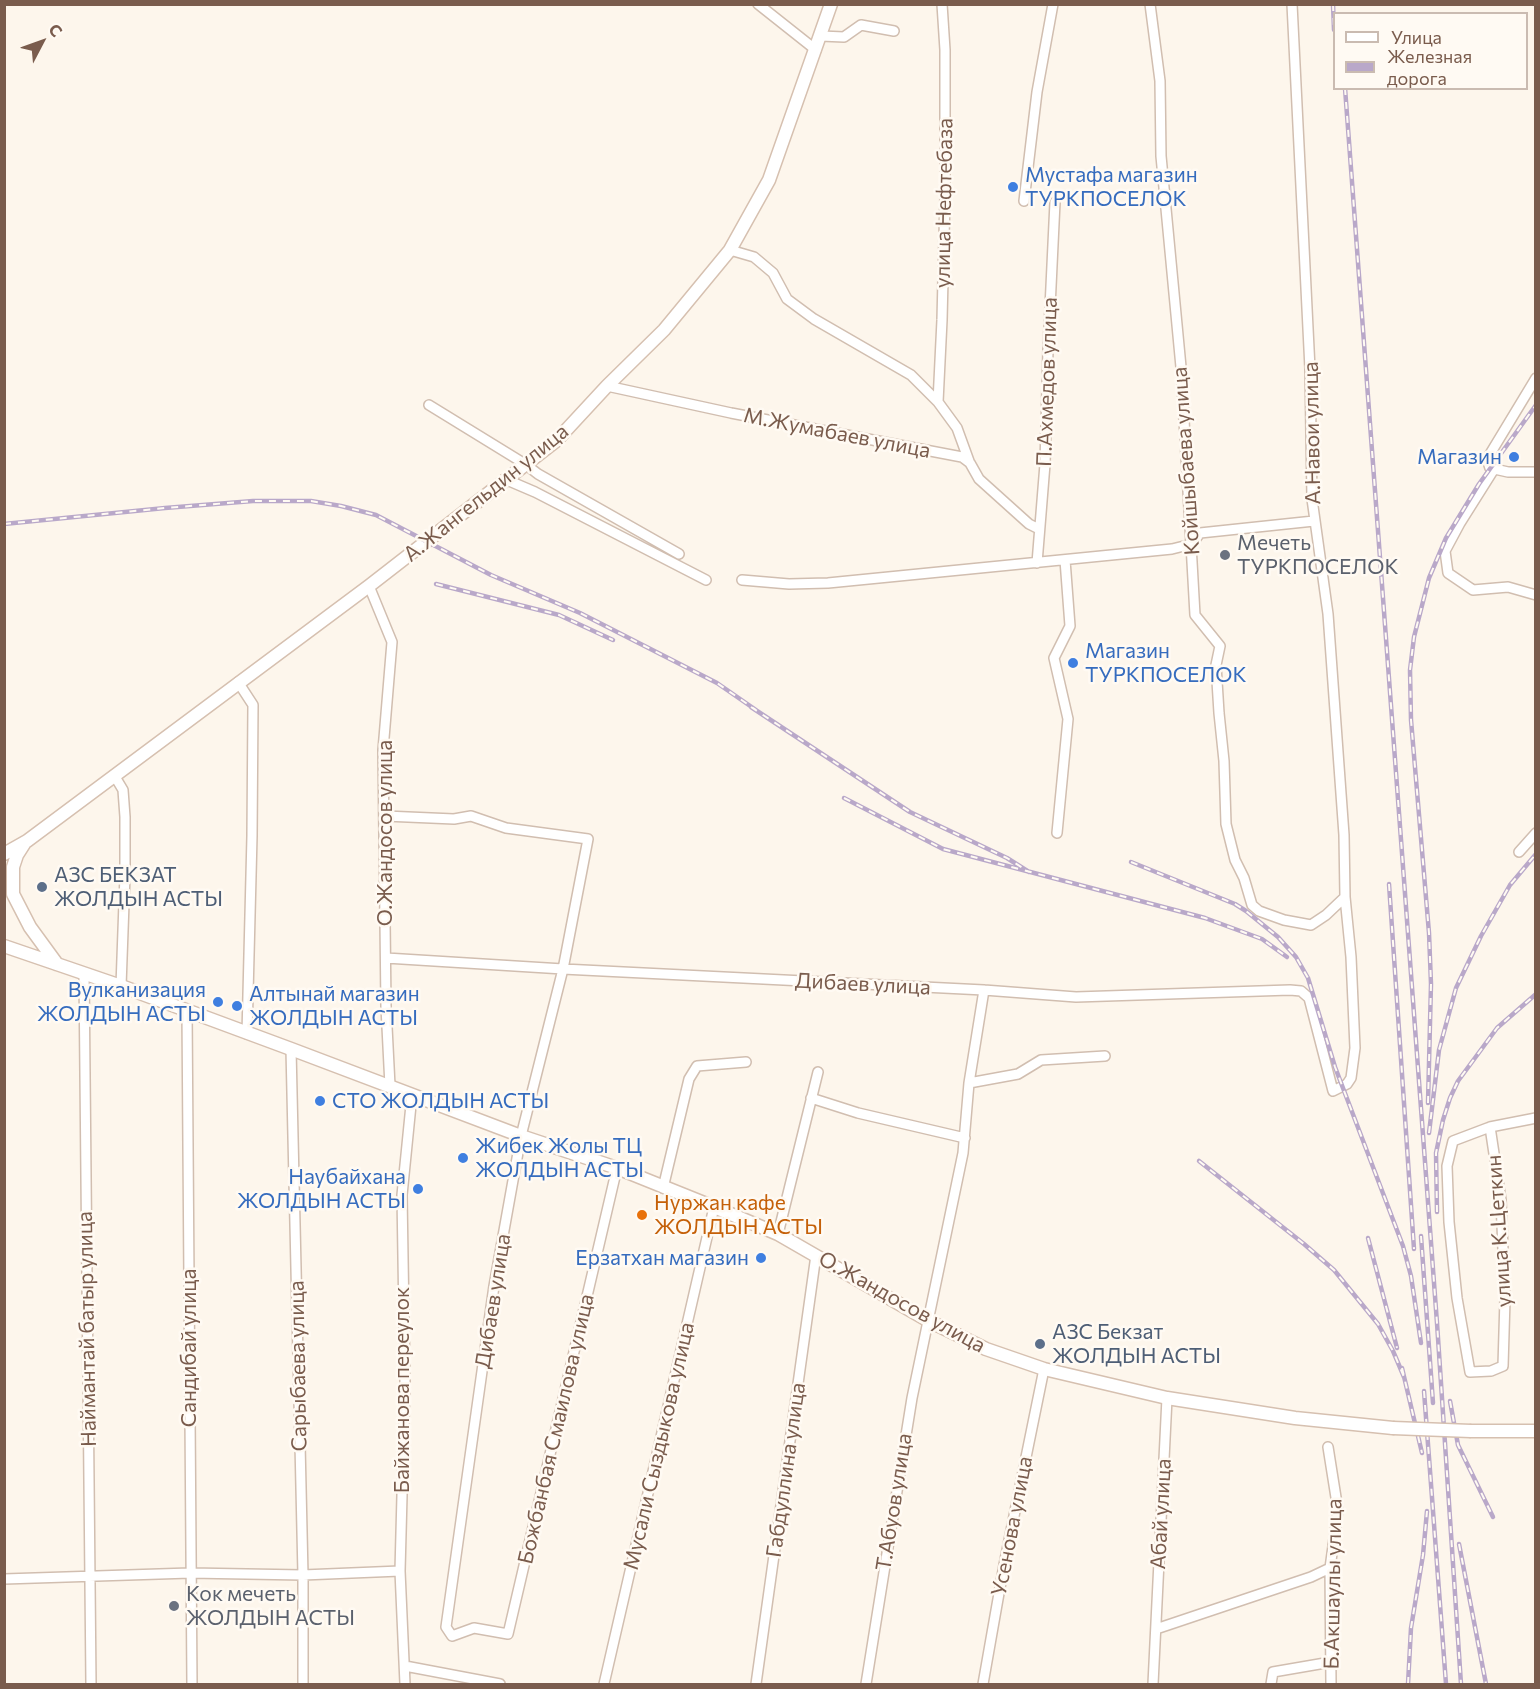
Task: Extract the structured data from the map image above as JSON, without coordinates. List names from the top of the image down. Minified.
{"streets":{"main road":["А.Жангельдин улица","О.Жандосов улица"],"street":["улица Нефтебаза","П.Ахмедов улица","М.Жумабаев улица","А.Навои улица","Койшыбаева улица","Дибаев улица","улица К.Цеткин","Наймантай батыр улица","Сандибай улица","Сарыбаева улица","Байжанова переулок","Божбанбая Смаилова улица","Мусали Сыздыкова улица","Габдуллина улица","Т.Абуов улица","Абай улица","Усенова улица","Б.Акшаулы улица"]},"crossings":[["М.Жумабаев улица","А.Жангельдин улица"],["А.Навои улица","Койшыбаева улица"],["А.Навои улица","Дибаев улица"],["А.Жангельдин улица","О.Жандосов улица"],["О.Жандосов улица","Дибаев улица"],["О.Жандосов улица","Наймантай батыр улица"],["О.Жандосов улица","Сандибай улица"],["О.Жандосов улица","Сарыбаева улица"],["О.Жандосов улица","Байжанова переулок"],["О.Жандосов улица","Божбанбая Смаилова улица"],["О.Жандосов улица","Мусали Сыздыкова улица"],["О.Жандосов улица","Габдуллина улица"],["О.Жандосов улица","Т.Абуов улица"],["О.Жандосов улица","Абай улица"],["О.Жандосов улица","Усенова улица"],["Дибаев улица","Божбанбая Смаилова улица"]],"places":["Мустафа магазин ТУРКПОСЕЛОК","Магазин","Мечеть ТУРКПОСЕЛОК","Магазин ТУРКПОСЕЛОК","АЗС БЕКЗАТ ЖОЛДЫН АСТЫ","Вулканизация ЖОЛДЫН АСТЫ","Алтынай магазин ЖОЛДЫН АСТЫ","СТО ЖОЛДЫН АСТЫ","Жибек Жолы ТЦ ЖОЛДЫН АСТЫ","Наубайхана ЖОЛДЫН АСТЫ","Нуржан кафе ЖОЛДЫН АСТЫ","Ерзатхан магазин","АЗС Бекзат ЖОЛДЫН АСТЫ","Кок мечеть ЖОЛДЫН АСТЫ"],"legend":["Улица","Железная дорога"],"north":"top right"}
